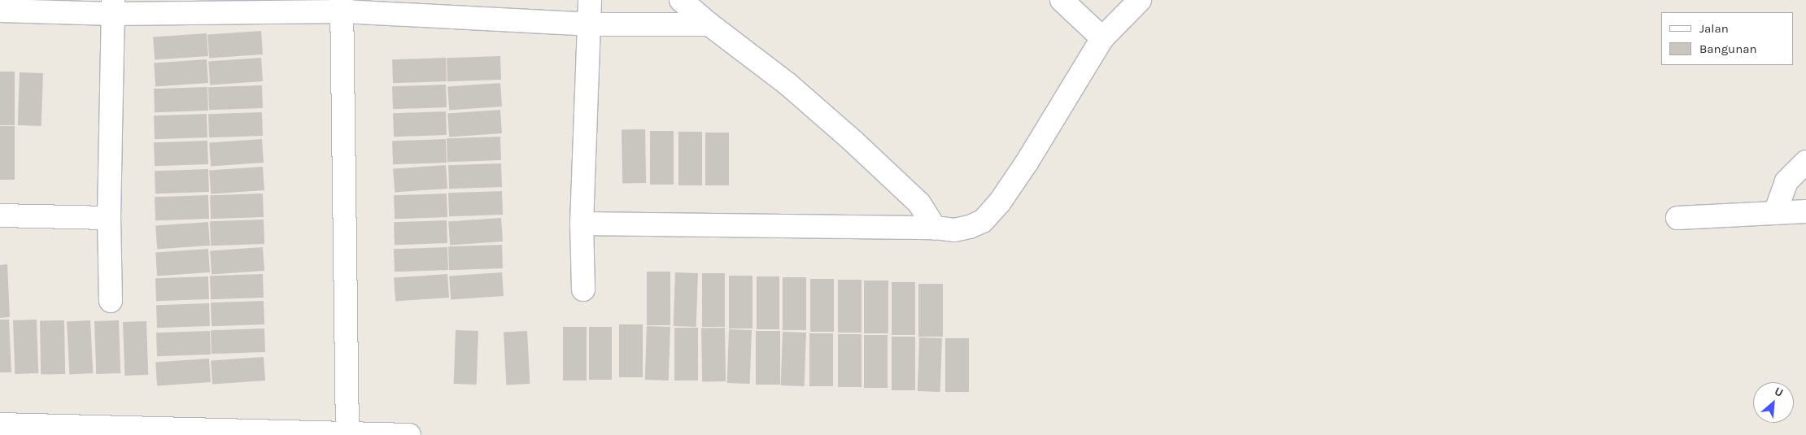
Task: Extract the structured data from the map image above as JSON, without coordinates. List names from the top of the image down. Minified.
{"legend":["Jalan","Bangunan"],"north":"top right"}
